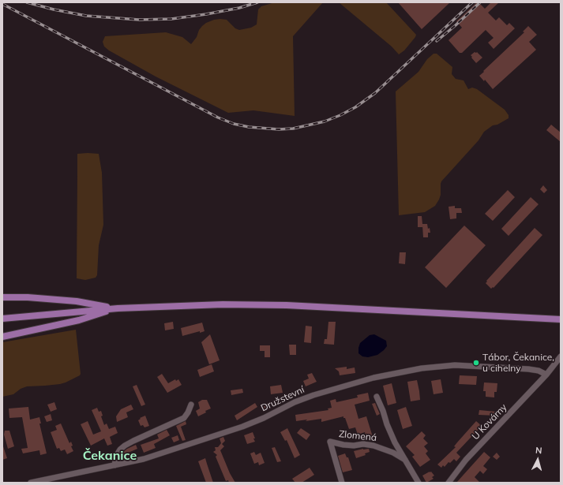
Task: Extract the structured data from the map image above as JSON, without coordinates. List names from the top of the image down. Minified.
{"streets":{"street":["Družstevní","U Kovárny","Zlomená"]},"crossings":[["Družstevní","U Kovárny"]],"districts":["Čekanice"],"places":["Tábor, Čekanice, u cihelny"],"north":"top"}
